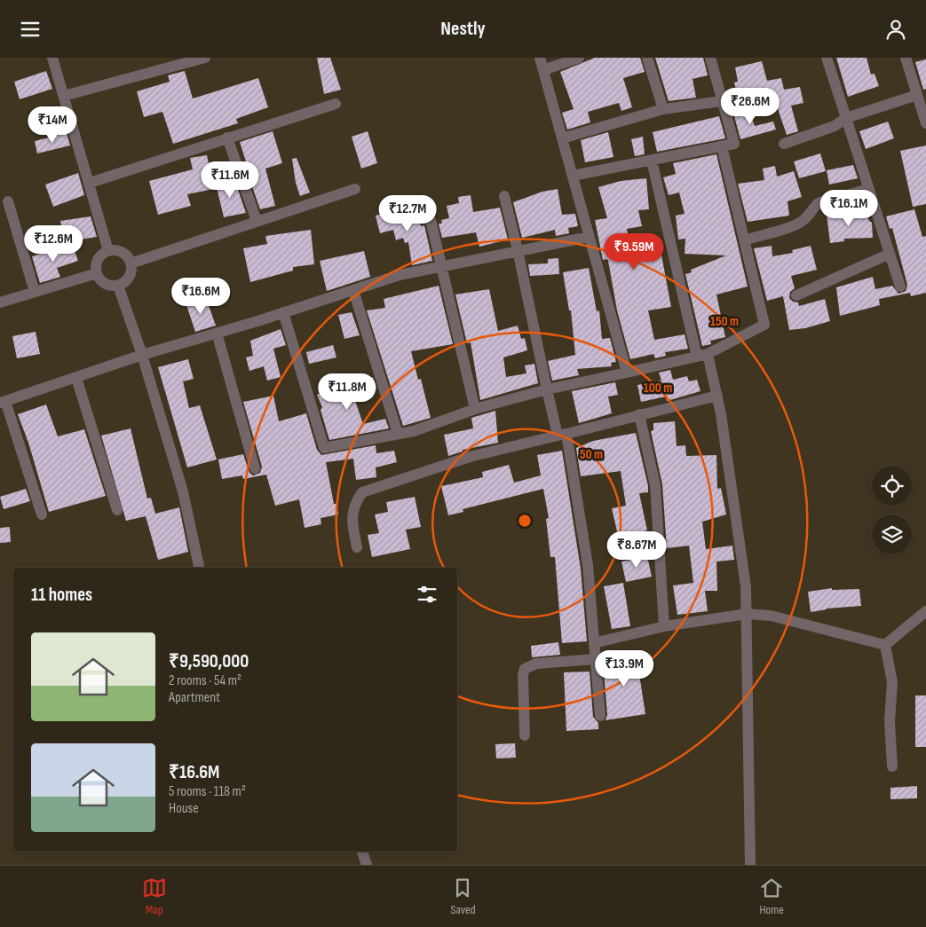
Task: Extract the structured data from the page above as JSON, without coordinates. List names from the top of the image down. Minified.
{"page":{"header":"Nestly","price":["₹26.6M","₹14M","₹11.6M","₹16.1M","₹12.7M","₹12.6M","₹9.59M","₹16.6M","₹11.8M","₹8.67M","₹13.9M"],"heading":"11 homes","list":[{"name":"₹9,590,000","note":"2 rooms · 54 m² · Apartment"},{"name":"₹16.6M","note":"5 rooms · 118 m² · House"}],"tabs":["Map","Saved","Home"]},"rings":["150 m","100 m","50 m"]}
